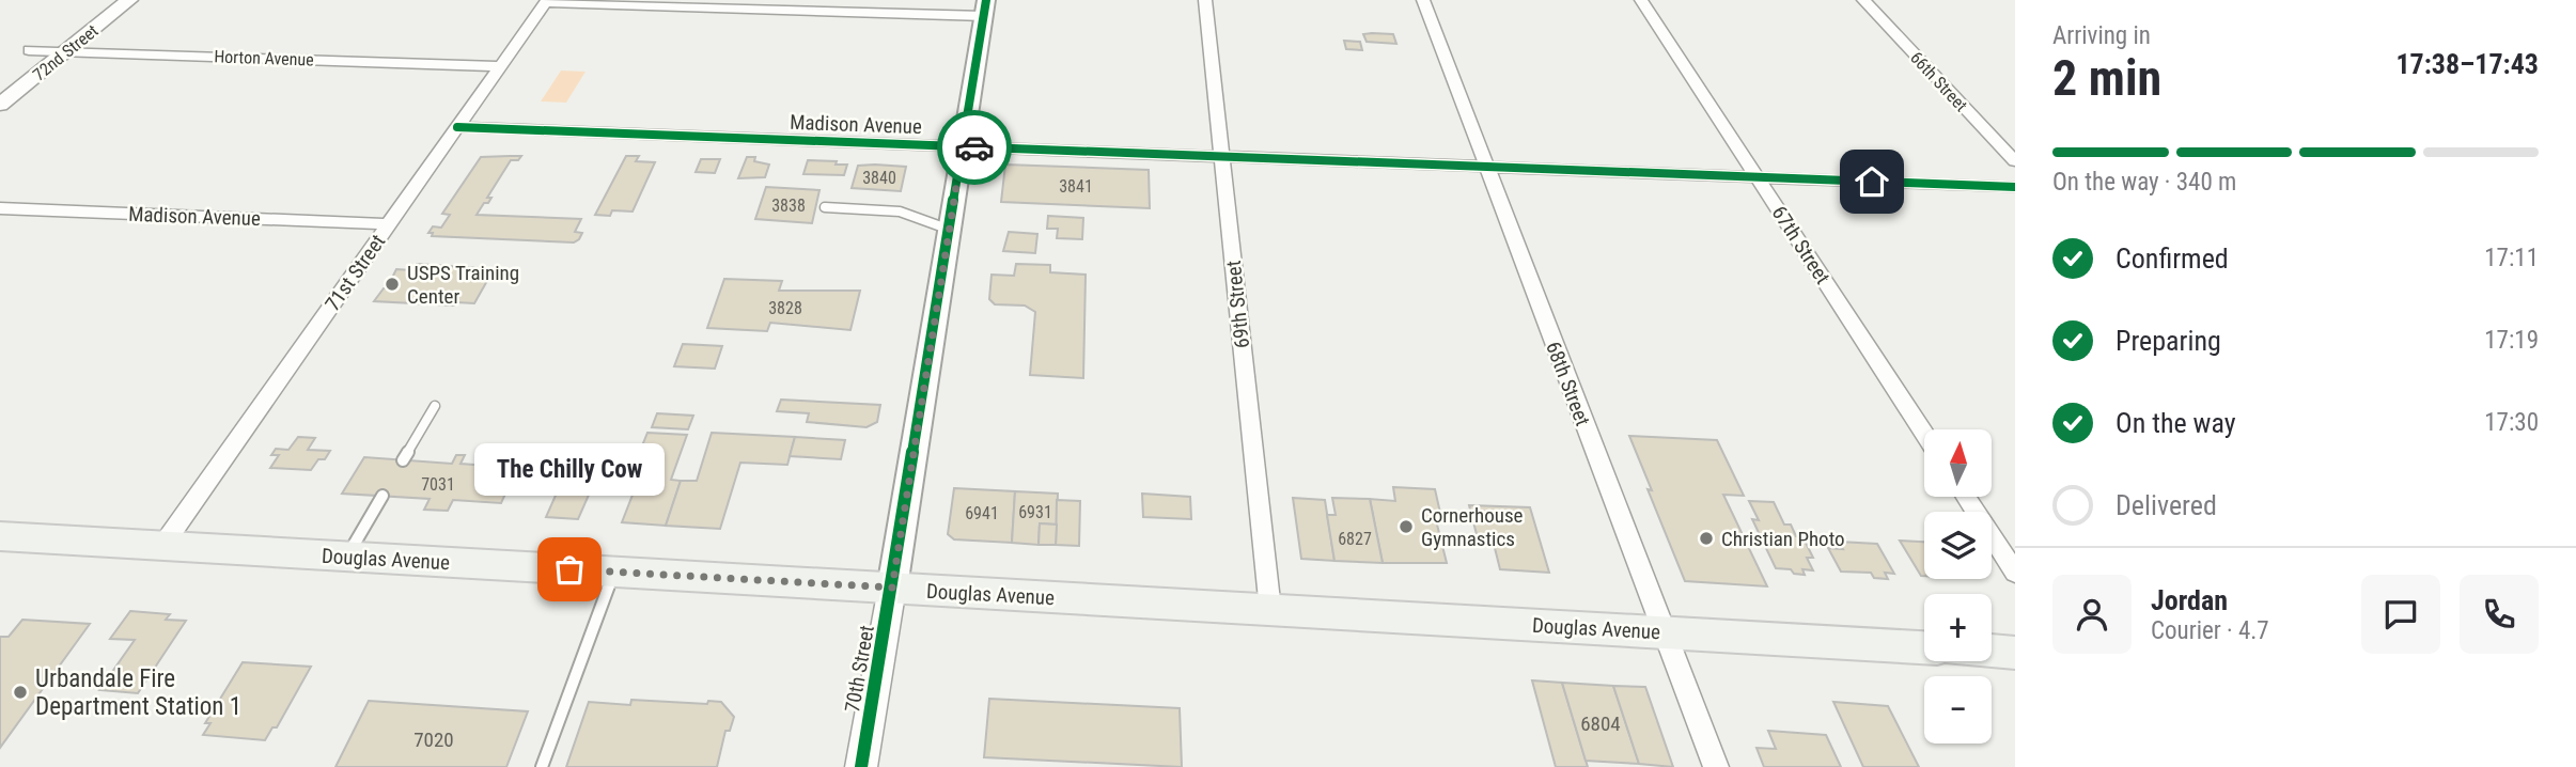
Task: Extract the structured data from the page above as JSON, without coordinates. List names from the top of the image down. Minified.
{"streets":{"main road":["Douglas Avenue","70th Street"],"street":["72nd Street","Horton Avenue","66th Street","Madison Avenue","67th Street","71st Street","69th Street","68th Street"]},"crossings":[["72nd Street","Horton Avenue"],["Horton Avenue","71st Street"],["Madison Avenue","67th Street"],["Madison Avenue","71st Street"],["Madison Avenue","69th Street"],["Madison Avenue","68th Street"],["Madison Avenue","70th Street"],["71st Street","Douglas Avenue"],["69th Street","Douglas Avenue"],["68th Street","Douglas Avenue"],["Douglas Avenue","70th Street"]],"places":["USPS Training Center","Cornerhouse Gymnastics","Christian Photo","The Chilly Cow","Urbandale Fire Department Station 1"],"house_numbers":["3840","3841","3838","3828","7031","6931","6941","6827","6804","7020"],"north":"top","page":{"heading":["2 min","Arriving in","17:38–17:43"],"panel":["Jordan","Courier · 4.7"],"bar":"On the way · 340 m","list":[["Confirmed","17:11"],["Preparing","17:19"],["On the way","17:30"],"Delivered"],"map_buttons":["+","−"],"bubble":"The Chilly Cow"}}
